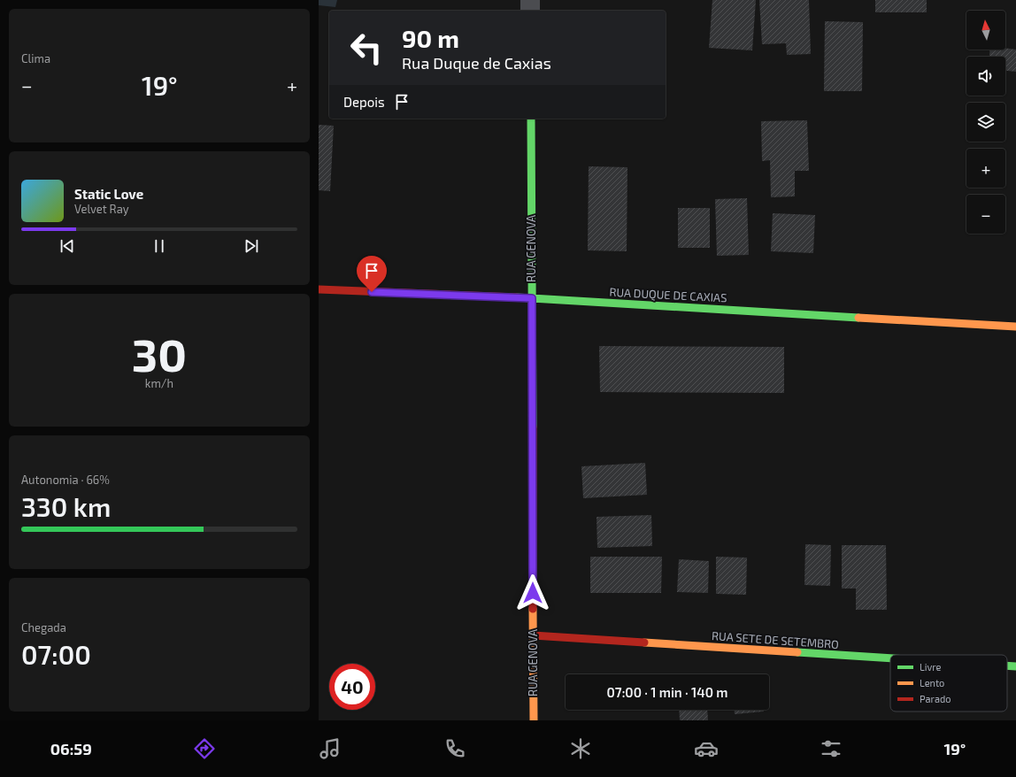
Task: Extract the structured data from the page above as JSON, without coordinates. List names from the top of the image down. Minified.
{"streets":{"street":["RUA GENOVA","RUA DUQUE DE CAXIAS","RUA SETE DE SETEMBRO"]},"crossings":[["RUA GENOVA","RUA DUQUE DE CAXIAS"],["RUA GENOVA","RUA SETE DE SETEMBRO"]],"legend":["Livre","Lento","Parado"],"north":"top","page":{"tile":["Clima",["30","km/h"],["Autonomia · 66%","330 km"],["Chegada","07:00"]],"map_buttons":["+","−"],"turn":["90 m","Rua Duque de Caxias"],"heat":["−","19°","+"],"then":"Depois","song":["Static Love","Velvet Ray"],"limit":"40","trip":"07:00 · 1 min · 140 m","tabs":["06:59","19°"]}}
